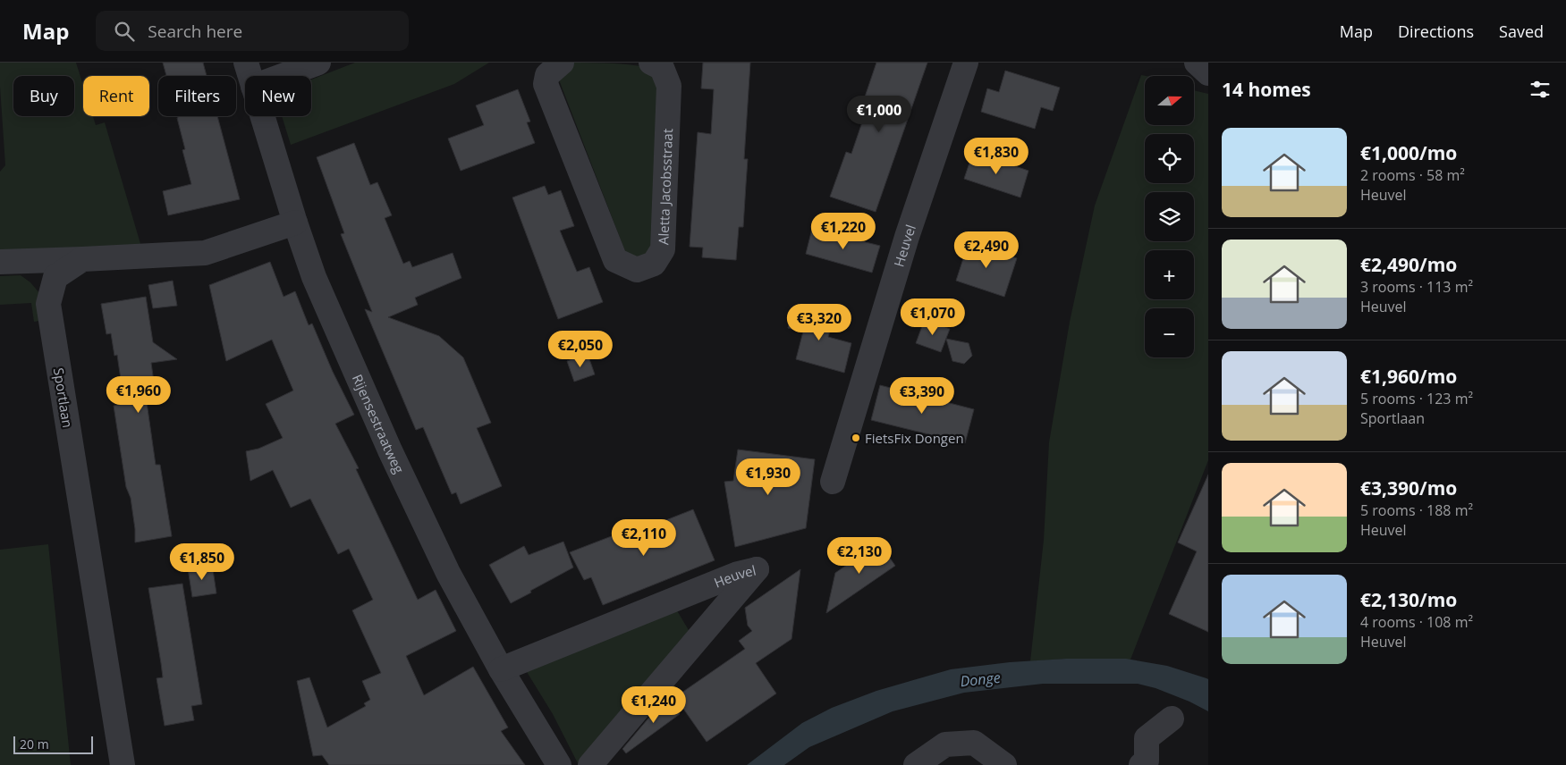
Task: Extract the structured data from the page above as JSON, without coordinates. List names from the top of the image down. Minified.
{"streets":{"street":["Aletta Jacobsstraat","Heuvel","Sportlaan","Rijensestraatweg"]},"crossings":[["Heuvel","Rijensestraatweg"]],"water":["Donge"],"places":["FietsFix Dongen"],"scale_bar":"20 m","north":"right","page":{"header":"Map","search":"Search here","nav":["Map","Directions","Saved"],"heading":"14 homes","map_buttons":["+","−"],"chip":["Buy","Rent","Filters","New"],"price":["€1,000","€1,830","€1,220","€2,490","€1,070","€3,320","€2,050","€1,960","€3,390","€1,930","€2,110","€2,130","€1,850","€1,240"],"list":[{"name":"€1,000/mo","note":"2 rooms · 58 m² · Heuvel"},{"name":"€2,490/mo","note":"3 rooms · 113 m² · Heuvel"},{"name":"€1,960/mo","note":"5 rooms · 123 m² · Sportlaan"},{"name":"€3,390/mo","note":"5 rooms · 188 m² · Heuvel"},{"name":"€2,130/mo","note":"4 rooms · 108 m² · Heuvel"}],"scale":"20 m"}}
